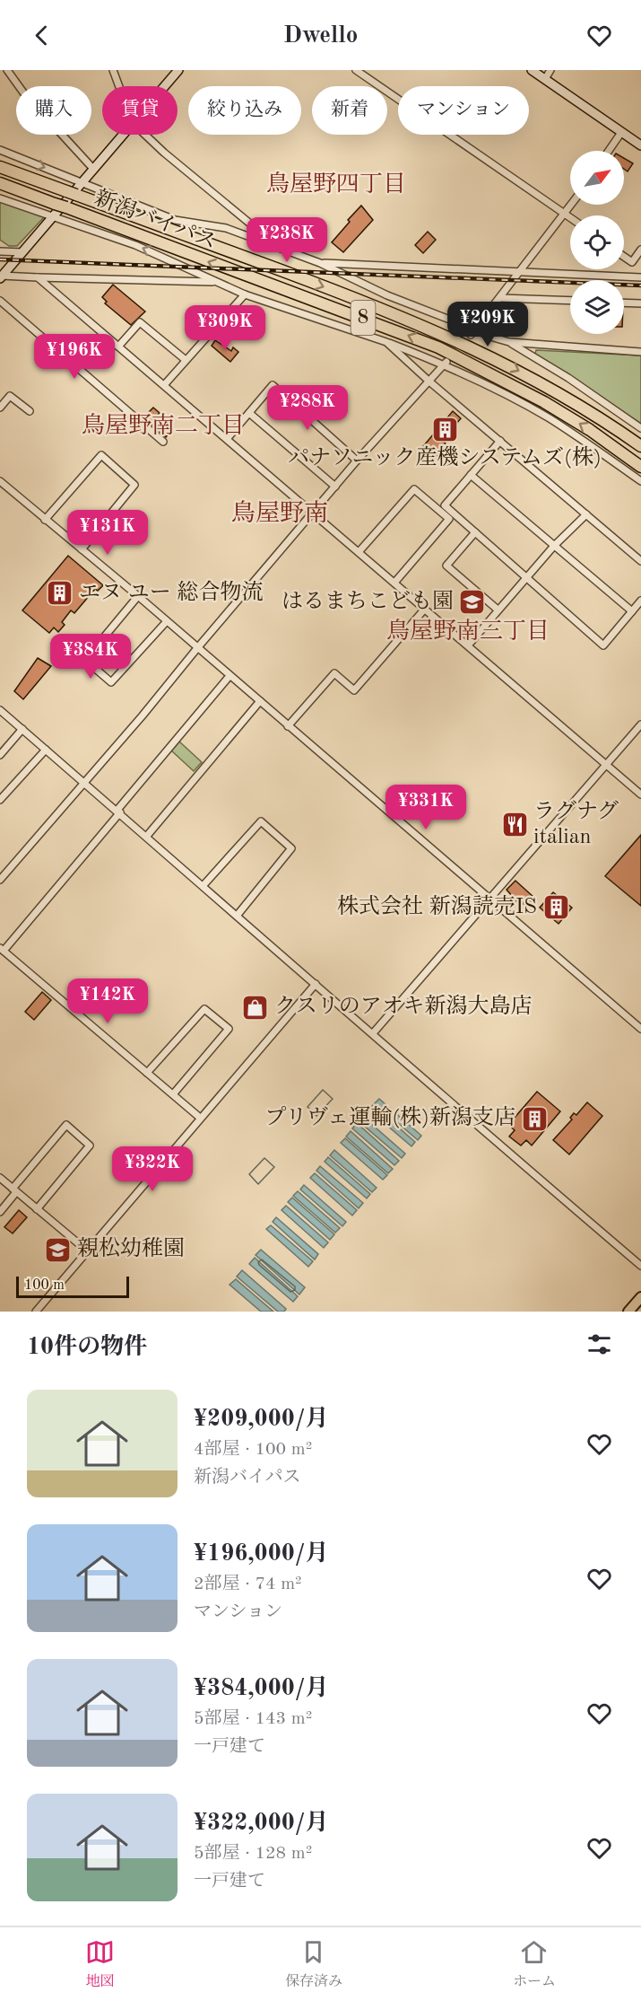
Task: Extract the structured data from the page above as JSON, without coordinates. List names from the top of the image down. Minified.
{"streets":{"highway":["新潟バイパス","8"]},"districts":["鳥屋野四丁目","鳥屋野南二丁目","鳥屋野南","鳥屋野南三丁目"],"places":{"building":["パナソニック産機システムズ(株)","エヌ ユー 総合物流","株式会社 新潟読売IS","プリヴェ運輸(株)新潟支店"],"school or university":["はるまちこども園","親松幼稚園"],"restaurant":["ラグナグ italian"],"shop":["クスリのアオキ新潟大島店"]},"scale_bar":"100 m","north":"top right","page":{"header":"Dwello","chip":["購入","賃貸","絞り込み","新着","マンション"],"price":["¥238K","¥209K","¥309K","¥196K","¥288K","¥131K","¥384K","¥331K","¥142K","¥322K"],"scale":"100 m","heading":"10件の物件","list":[{"name":"¥209,000/月","note":"4部屋 · 100 m² · 新潟バイパス"},{"name":"¥196,000/月","note":"2部屋 · 74 m² · マンション"},{"name":"¥384,000/月","note":"5部屋 · 143 m² · 一戸建て"},{"name":"¥322,000/月","note":"5部屋 · 128 m² · 一戸建て"}],"tabs":["地図","保存済み","ホーム"]}}
